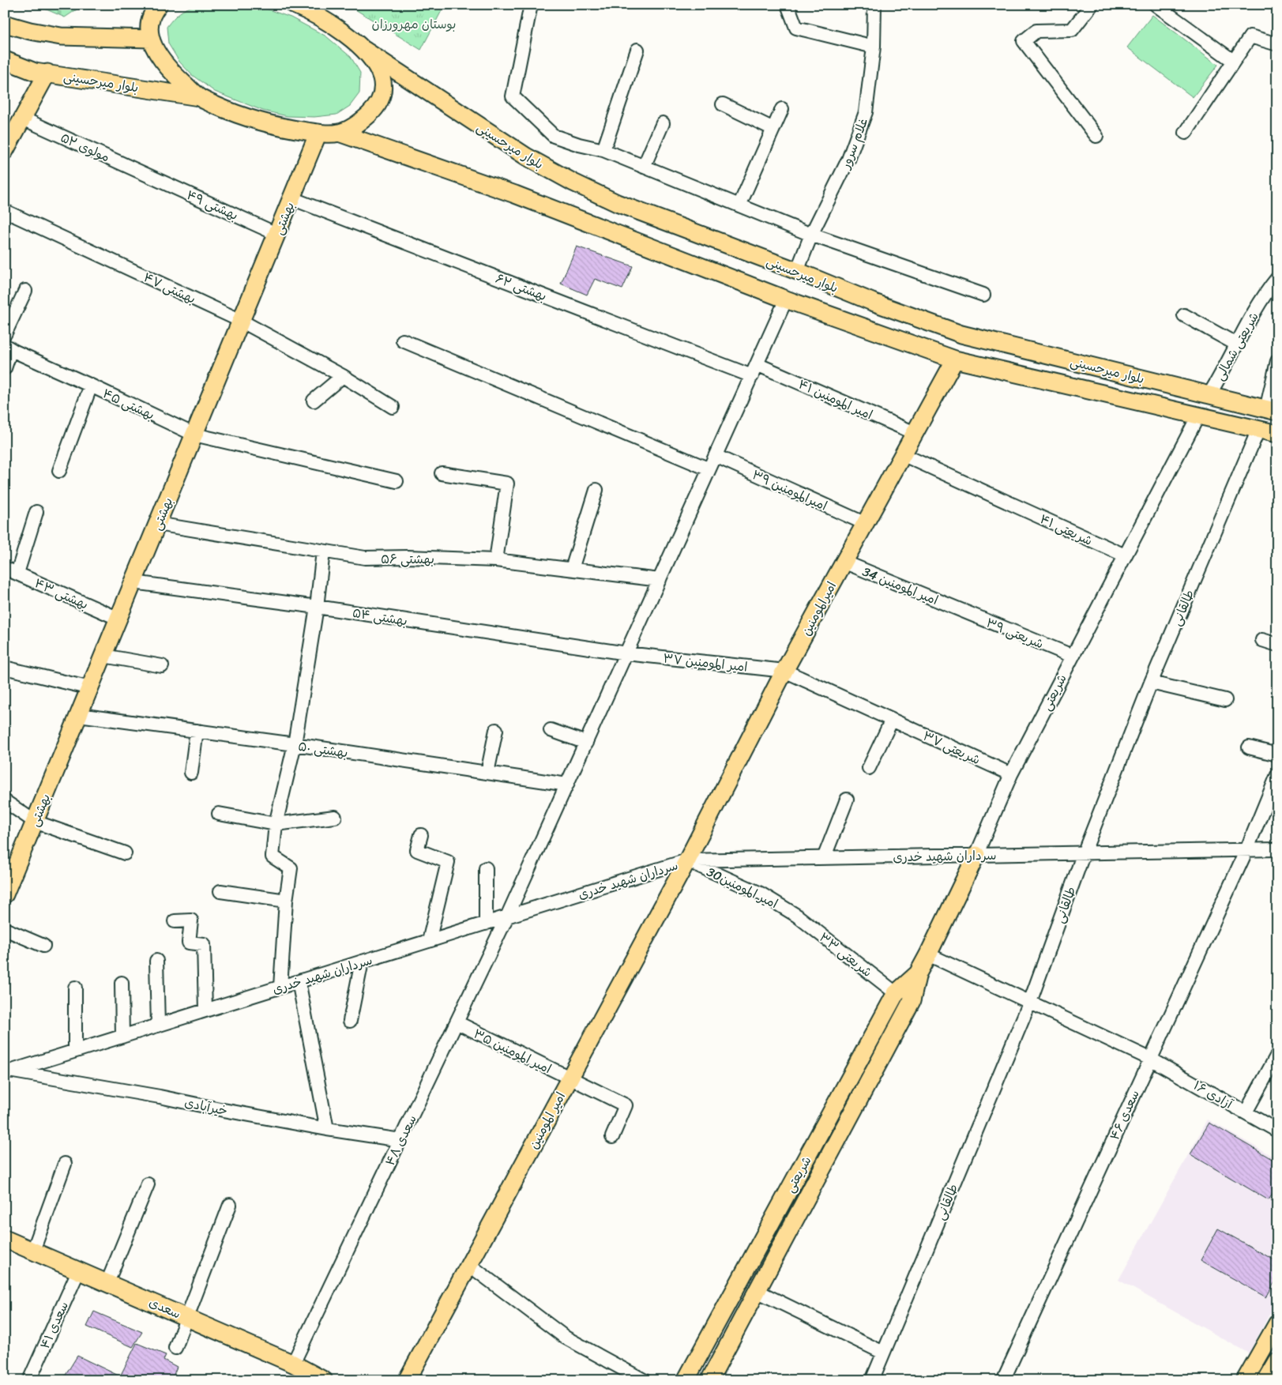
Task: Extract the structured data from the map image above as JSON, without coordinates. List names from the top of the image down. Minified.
{"streets":{"main road":["بلوار میرحسینی","بهشتی","امیرالمومنین","شریعتی","امیر المومنین","سعدی"],"street":["غلام سرور","مولوی ۵۲","بهشتی ۴۹","بهشتی ۶۲","بهشتی ۴۷","شریعتی شمالی","امیر المومنین ۴۱","بهشتی ۴۵","امیرالمومنین ۳۹","شریعتی ۴۱","بهشتی ۵۶","امیر المومنین 34","بهشتی ۴۳","طالقانی","بهشتی ۵۴","شریعتی ۳۹","امیر المومنین ۳۷","شریعتی ۳۷","بهشتی ۵۰","سرداران شهید خدری","امیر المومنین30","شریعتی ۳۳","امیر المومنین ۳۵","آزادی ۱۶","خیرآبادی","سعدی ۴۶","سعدی ۴۸","سعدی ۴۱"]},"crossings":[["بلوار میرحسینی","غلام سرور"],["بلوار میرحسینی","شریعتی شمالی"],["بلوار میرحسینی","طالقانی"],["بلوار میرحسینی","امیرالمومنین"],["بلوار میرحسینی","شریعتی"],["بلوار میرحسینی","سعدی ۴۸"],["مولوی ۵۲","بهشتی ۴۹"],["بهشتی ۴۹","بهشتی"],["بهشتی","بهشتی ۶۲"],["بهشتی","بهشتی ۴۷"],["بهشتی","بهشتی ۴۵"],["بهشتی","بهشتی ۵۶"],["بهشتی","بهشتی ۴۳"],["بهشتی","بهشتی ۵۴"],["بهشتی","بهشتی ۵۰"],["بهشتی ۶۲","امیر المومنین ۴۱"],["بهشتی ۶۲","سعدی ۴۸"],["امیر المومنین ۴۱","امیرالمومنین"],["امیر المومنین ۴۱","سعدی ۴۸"],["امیرالمومنین ۳۹","امیرالمومنین"],["امیرالمومنین ۳۹","سعدی ۴۸"],["شریعتی ۴۱","امیرالمومنین"],["شریعتی ۴۱","شریعتی"],["بهشتی ۵۶","سعدی ۴۸"],["امیر المومنین 34","امیرالمومنین"],["امیر المومنین 34","شریعتی ۳۹"],["طالقانی","سرداران شهید خدری"],["طالقانی","آزادی ۱۶"],["امیرالمومنین","امیر المومنین ۳۷"],["امیرالمومنین","سرداران شهید خدری"],["امیرالمومنین","امیر المومنین30"],["امیرالمومنین","امیر المومنین"],["بهشتی ۵۴","امیر المومنین ۳۷"],["بهشتی ۵۴","سعدی ۴۸"],["شریعتی ۳۹","شریعتی"],["امیر المومنین ۳۷","شریعتی ۳۷"],["امیر المومنین ۳۷","سعدی ۴۸"],["شریعتی","شریعتی ۳۷"],["شریعتی","سرداران شهید خدری"],["شریعتی","شریعتی ۳۳"],["شریعتی","آزادی ۱۶"],["بهشتی ۵۰","سعدی ۴۸"],["سرداران شهید خدری","امیر المومنین30"],["سرداران شهید خدری","خیرآبادی"],["سرداران شهید خدری","سعدی ۴۶"],["سرداران شهید خدری","امیر المومنین"],["سرداران شهید خدری","سعدی ۴۸"],["امیر المومنین30","شریعتی ۳۳"],["امیر المومنین30","امیر المومنین"],["امیر المومنین ۳۵","امیر المومنین"],["امیر المومنین ۳۵","سعدی ۴۸"],["آزادی ۱۶","سعدی ۴۶"],["خیرآبادی","سعدی ۴۸"],["سعدی ۴۸","سعدی"],["سعدی","سعدی ۴۱"]],"parks":["بوستان مهرورزان"]}
